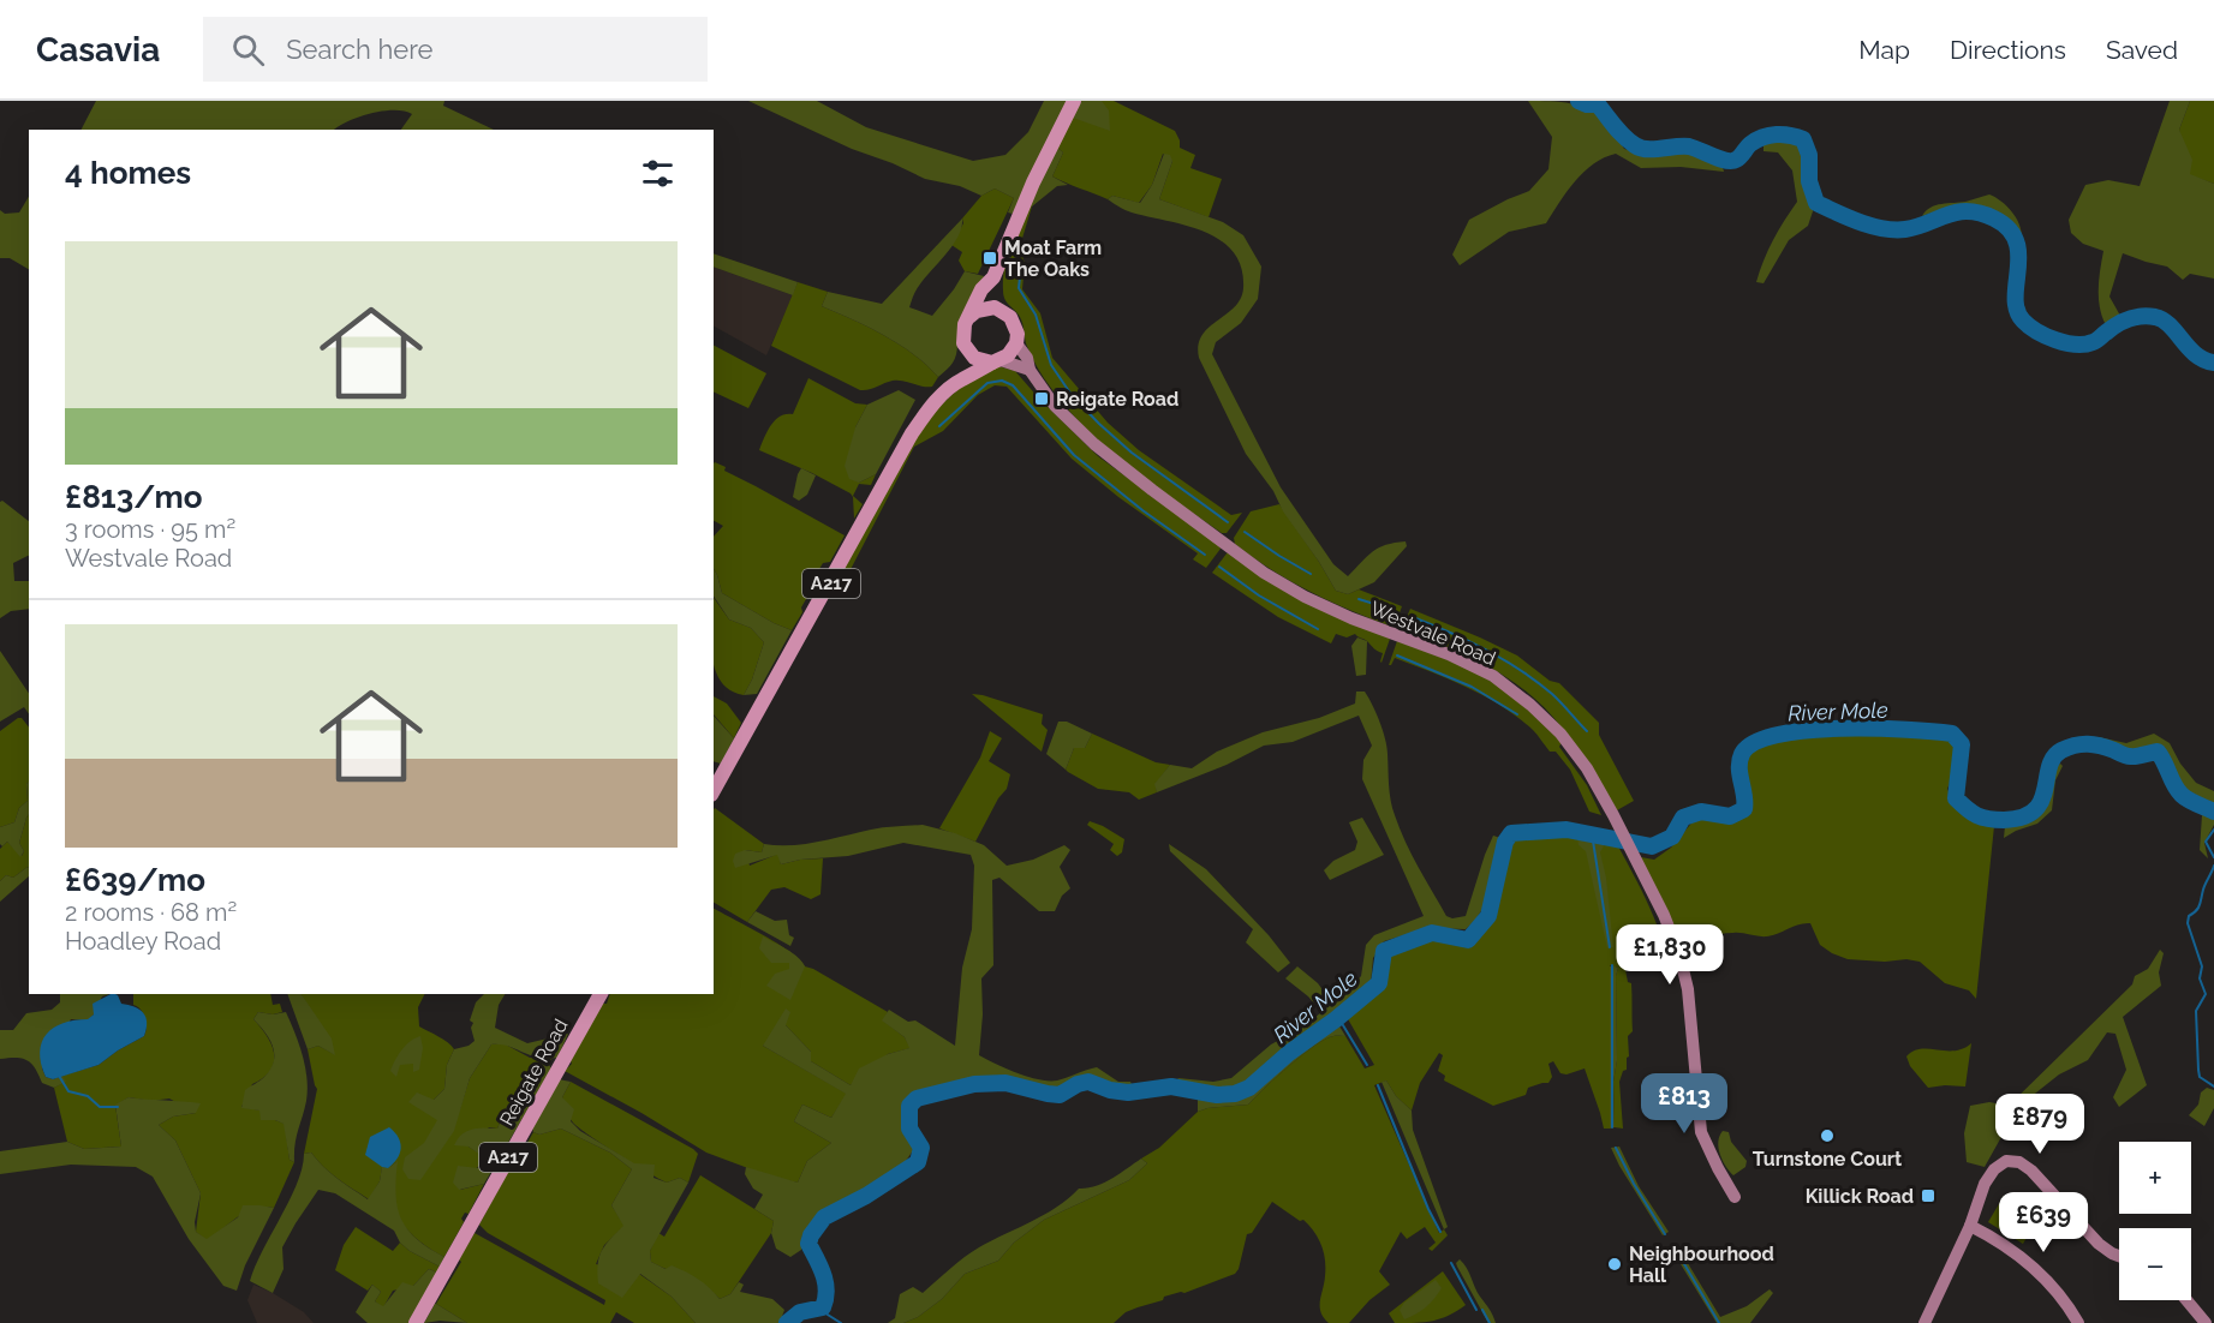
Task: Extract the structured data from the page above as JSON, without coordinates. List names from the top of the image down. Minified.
{"streets":{"main road":["A217","Reigate Road"],"street":["Westvale Road"]},"crossings":[["A217","Westvale Road"]],"water":["River Mole"],"places":{"transit":["Moat Farm The Oaks","Reigate Road","Killick Road"],"other":["Turnstone Court","Neighbourhood Hall"]},"page":{"header":"Casavia","search":"Search here","nav":["Map","Directions","Saved"],"heading":"4 homes","list":[{"name":"£813/mo","note":"3 rooms · 95 m² · Westvale Road"},{"name":"£639/mo","note":"2 rooms · 68 m² · Hoadley Road"}],"price":["£1,830","£813","£879","£639"],"map_buttons":["+","−"]}}
